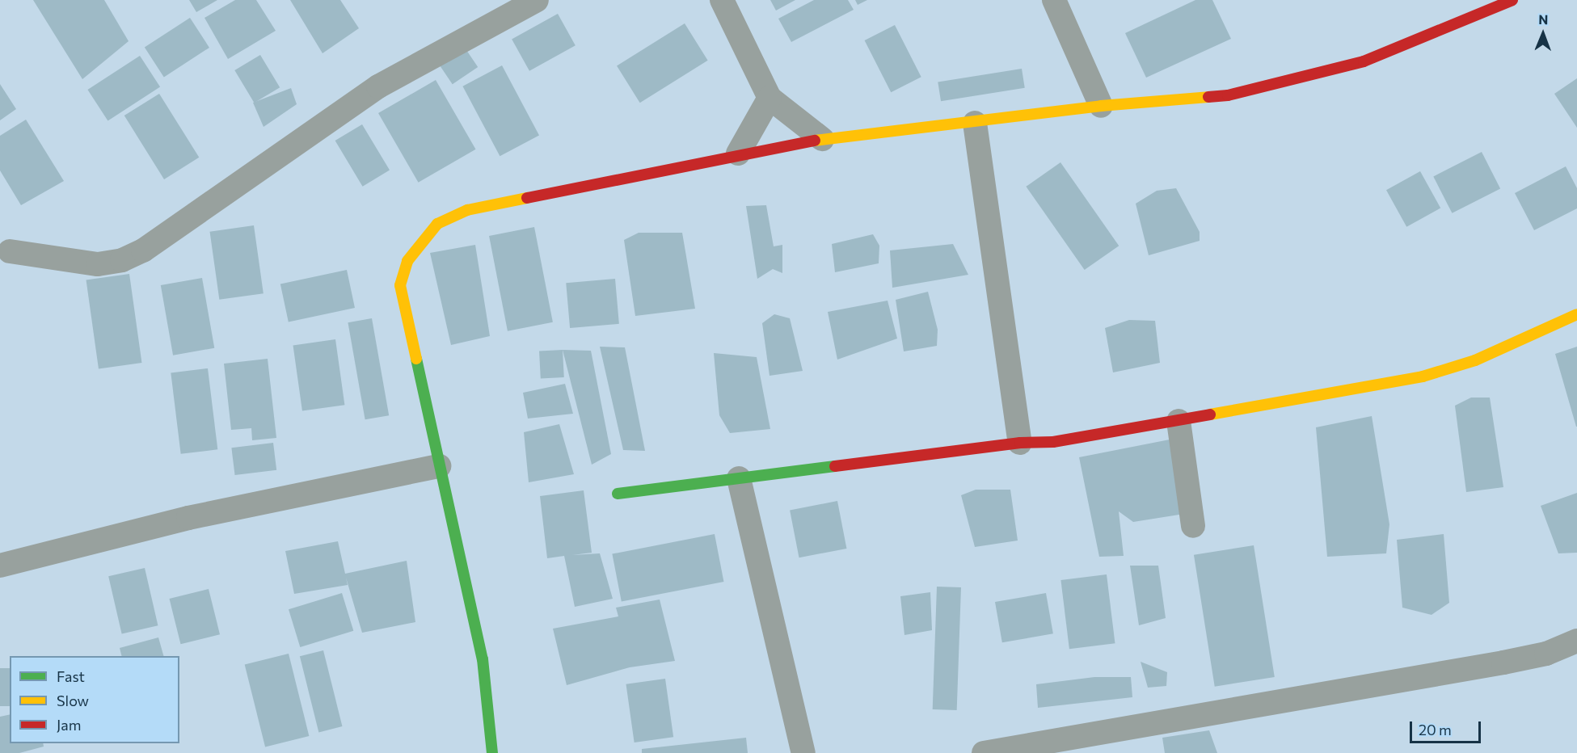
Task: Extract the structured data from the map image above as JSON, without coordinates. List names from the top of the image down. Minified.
{"legend":["Fast","Slow","Jam"],"scale_bar":"20 m","north":"top"}
